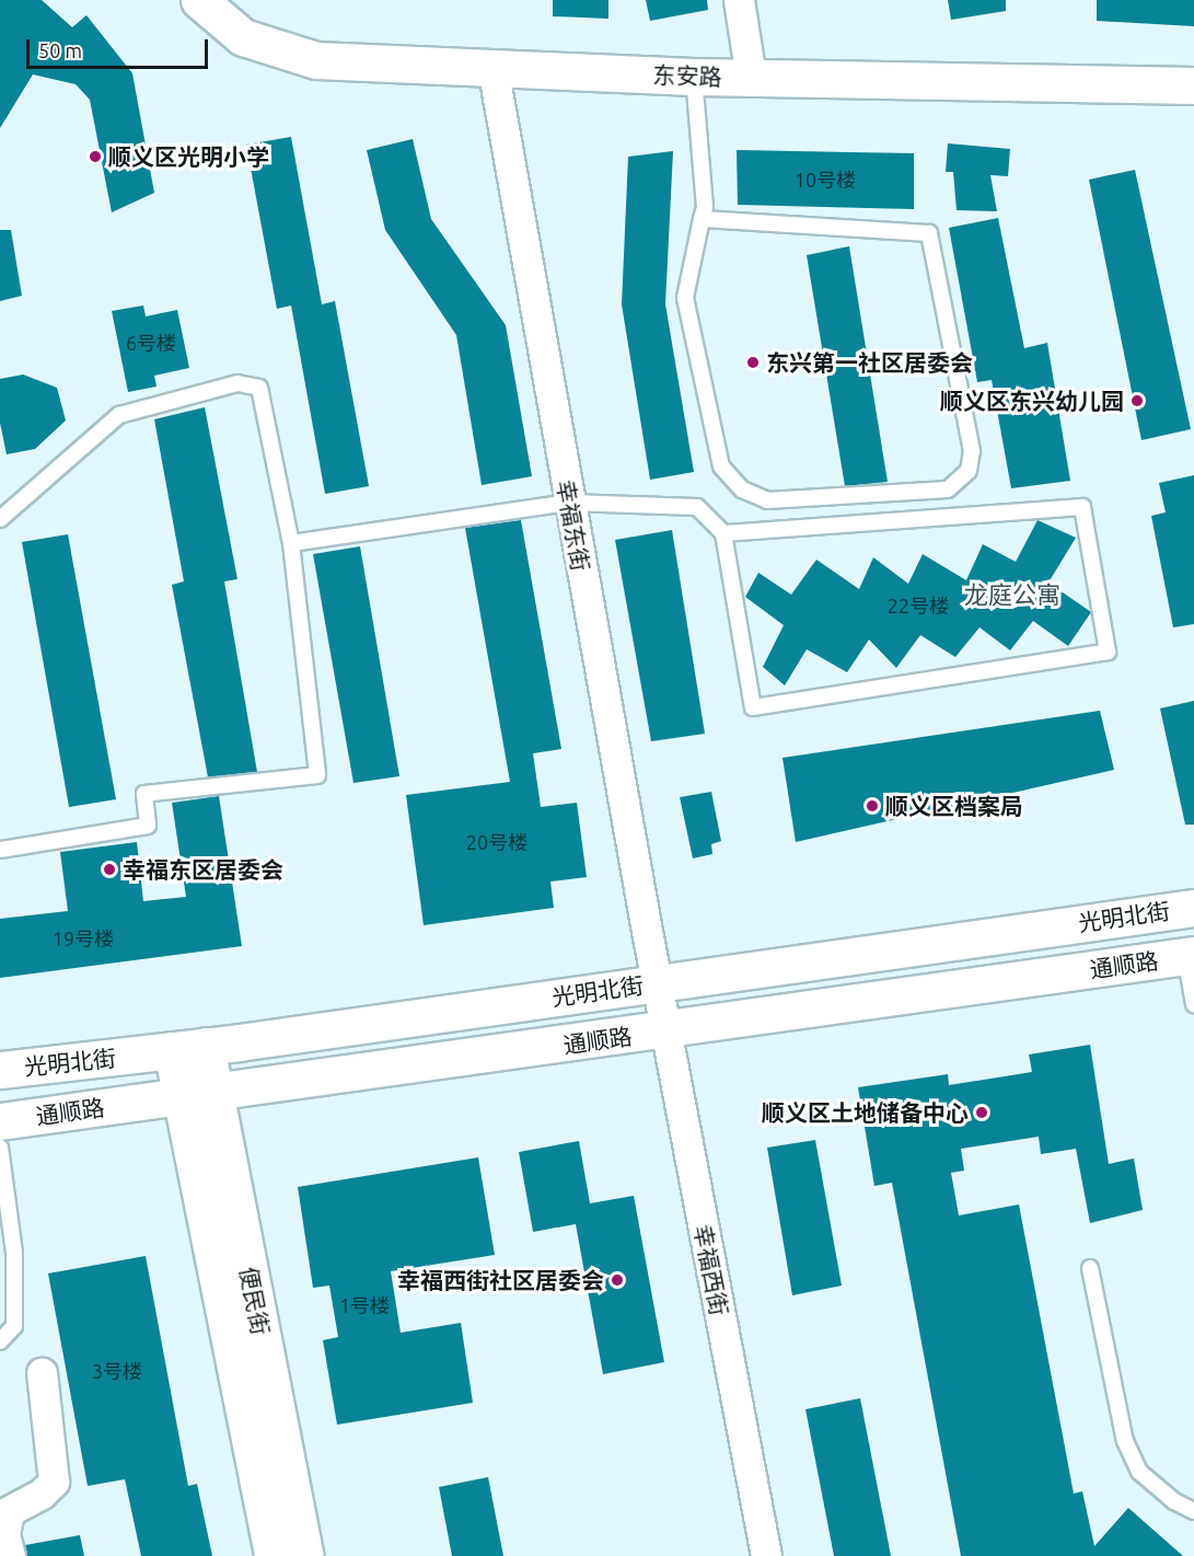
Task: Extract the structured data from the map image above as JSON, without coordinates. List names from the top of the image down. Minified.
{"streets":{"main road":["东安路","光明北街","通顺路","便民街"],"street":["幸福东街","幸福西街"]},"crossings":[["东安路","幸福东街"],["幸福东街","光明北街"],["幸福东街","幸福西街"],["光明北街","幸福西街"],["光明北街","便民街"],["通顺路","幸福西街"],["通顺路","便民街"]],"districts":["龙庭公寓"],"places":["顺义区光明小学","东兴第一社区居委会","顺义区东兴幼儿园","顺义区档案局","幸福东区居委会","顺义区土地储备中心","幸福西街社区居委会"],"house_numbers":["10号楼","6号楼","22号楼","20号楼","19号楼","1号楼","3号楼"],"scale_bar":"50 m"}
